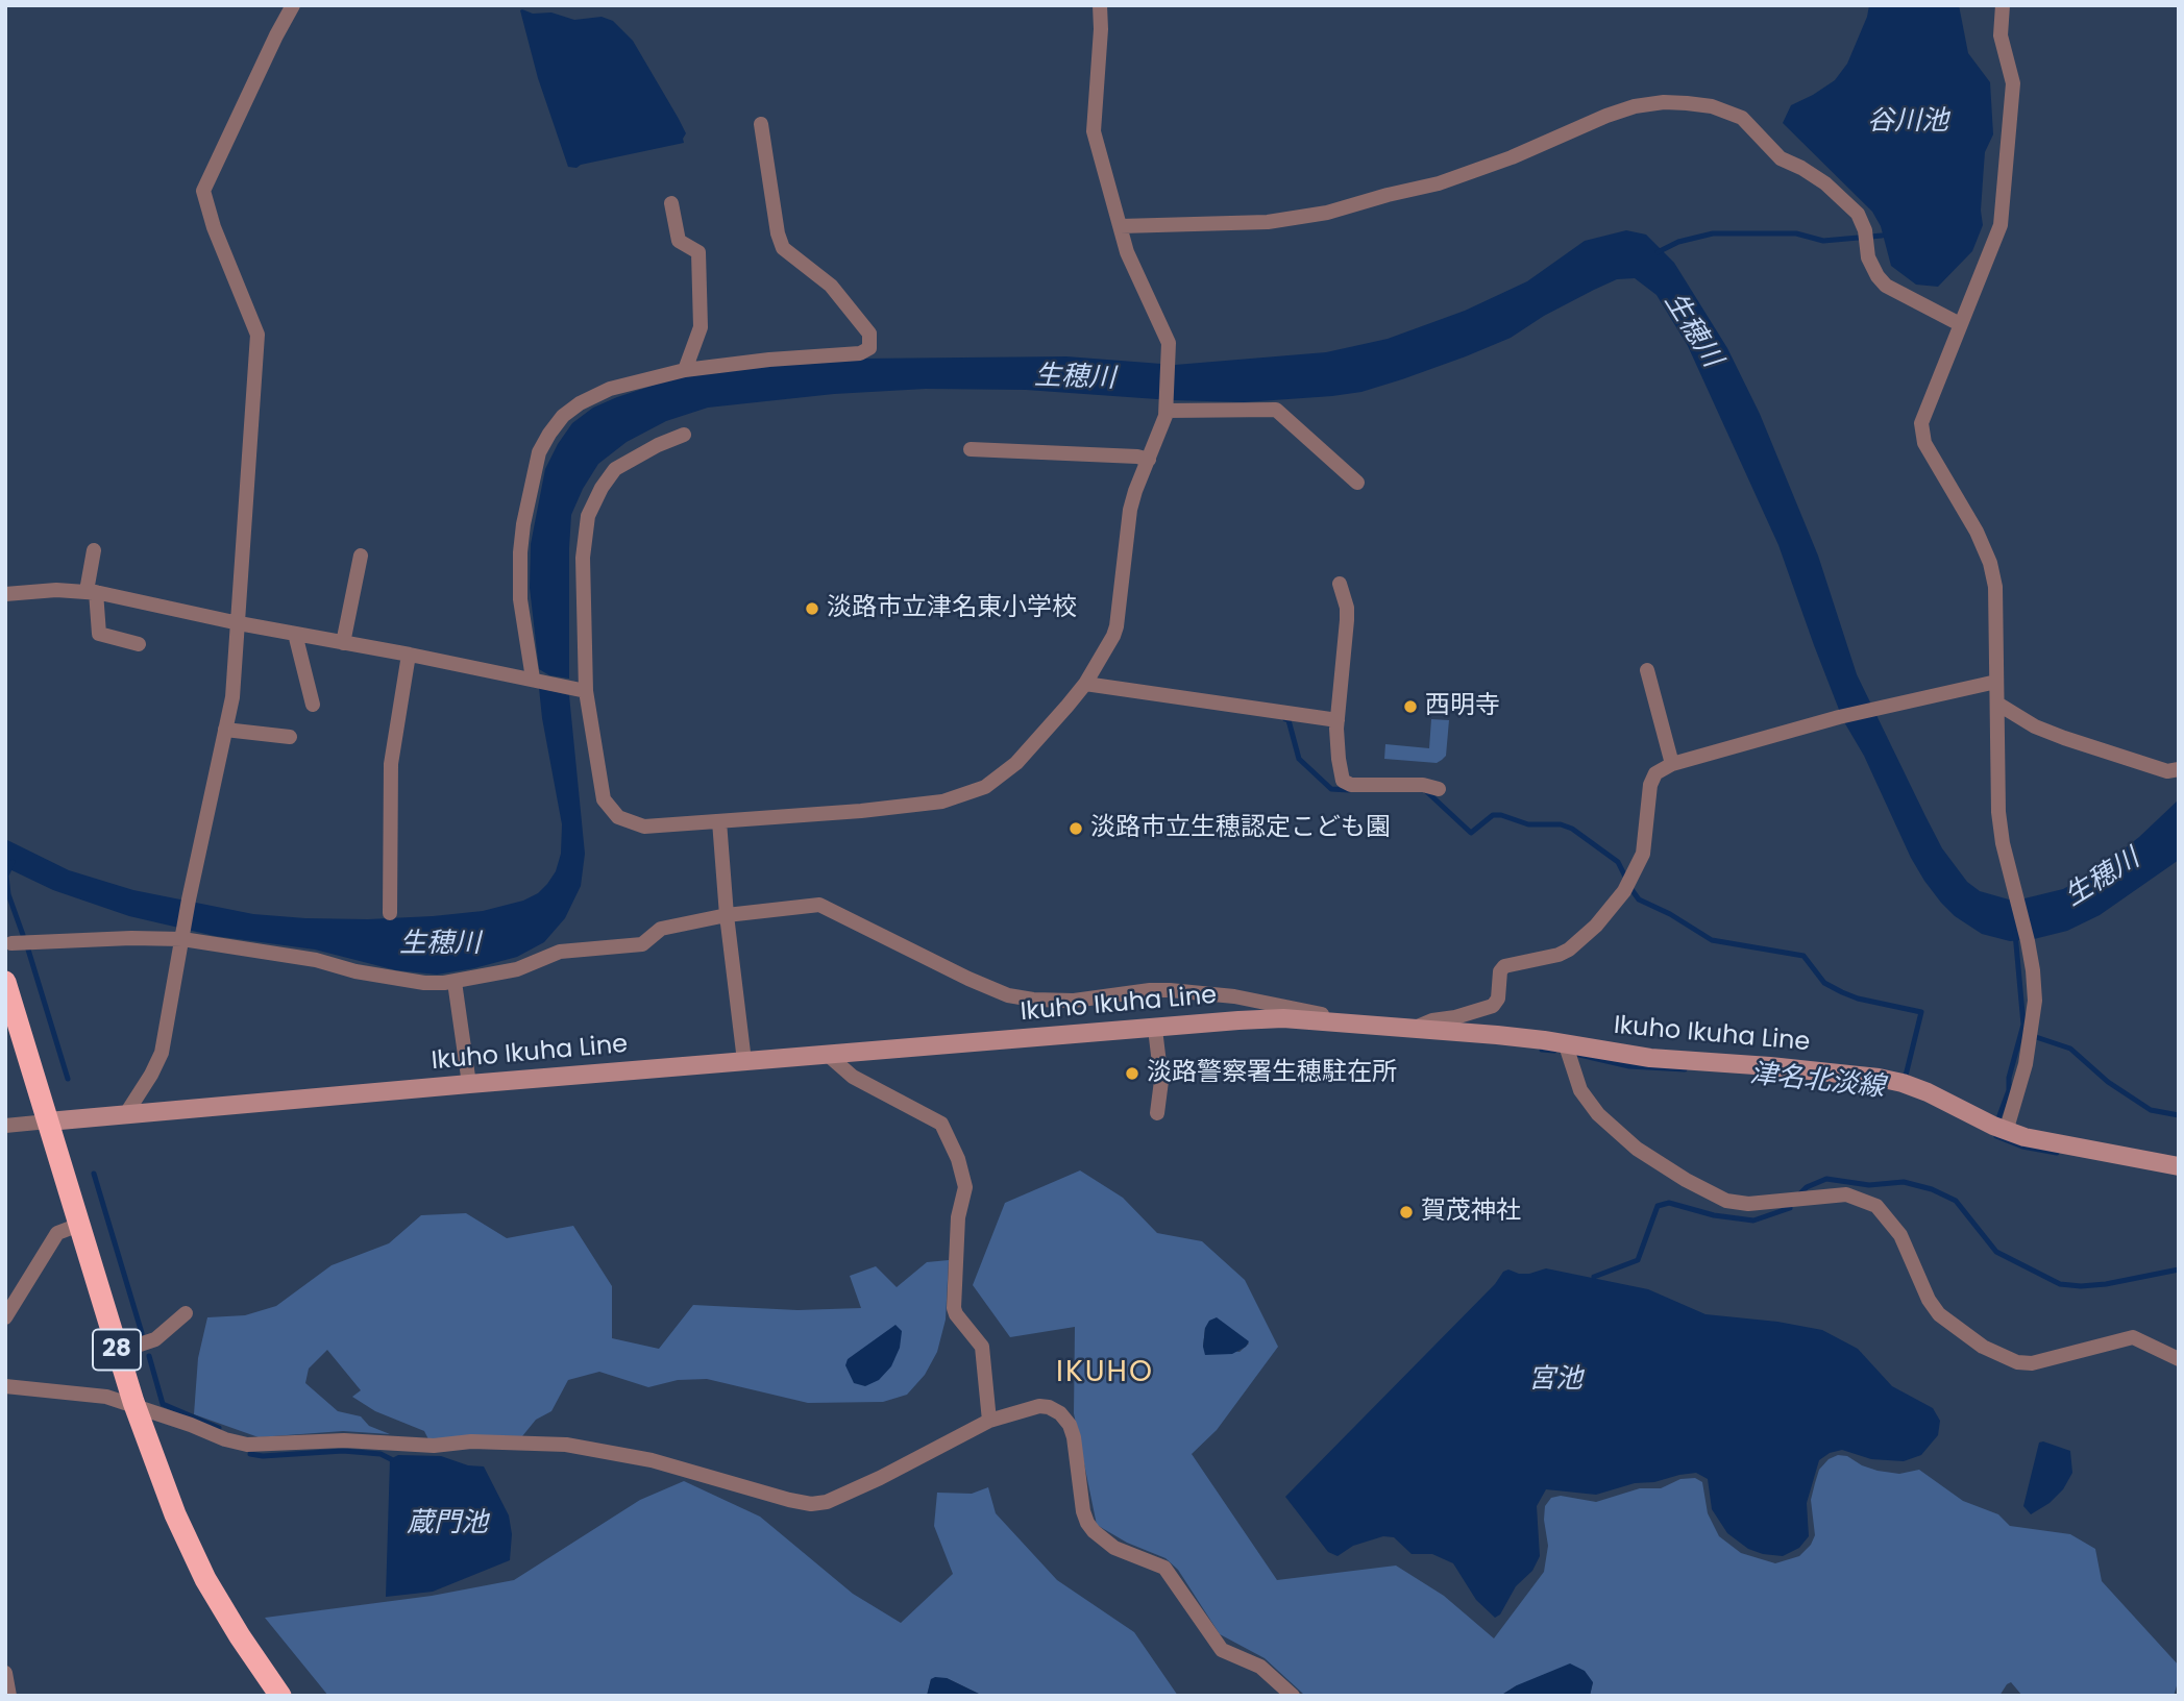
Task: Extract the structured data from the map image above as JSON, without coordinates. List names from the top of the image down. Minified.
{"streets":{"highway":["28"],"main road":["Ikuho Ikuha Line"]},"crossings":[["Ikuho Ikuha Line","28"]],"districts":["IKUHO"],"water":["谷川池","生穂川","津名北淡線","宮池","蔵門池"],"places":["淡路市立津名東小学校","西明寺","淡路市立生穂認定こども園","淡路警察署生穂駐在所","賀茂神社"]}
